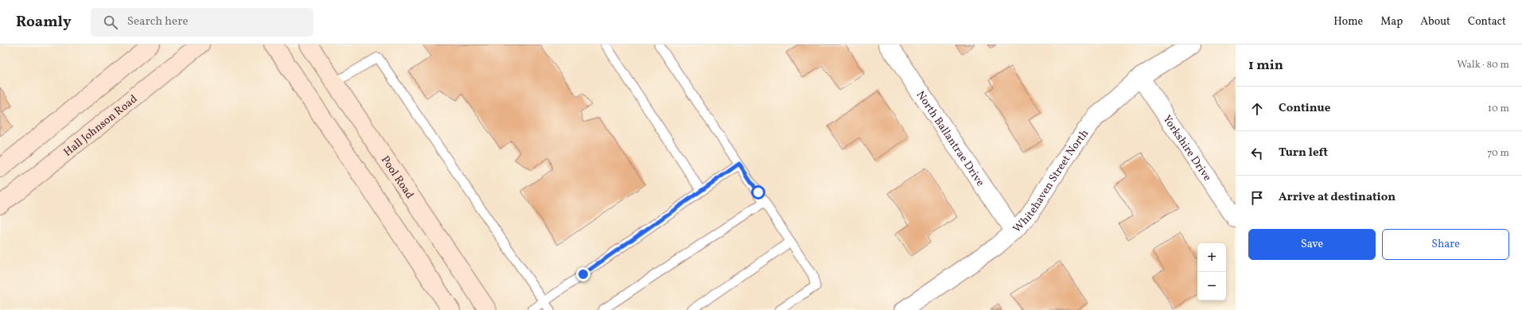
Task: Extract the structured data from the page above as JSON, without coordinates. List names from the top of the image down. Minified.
{"streets":{"main road":["Hall Johnson Road","Pool Road"],"street":["North Ballantrae Drive","Yorkshire Drive","Whitehaven Street North"]},"crossings":[["North Ballantrae Drive","Whitehaven Street North"],["Yorkshire Drive","Whitehaven Street North"]],"page":{"header":"Roamly","search":"Search here","nav":["Home","Map","About","Contact"],"heading":["1 min","Walk · 80 m"],"list":[["Continue","10 m"],["Turn left","70 m"],"Arrive at destination"],"buttons":["Save","Share"],"map_buttons":["+","−"]}}
